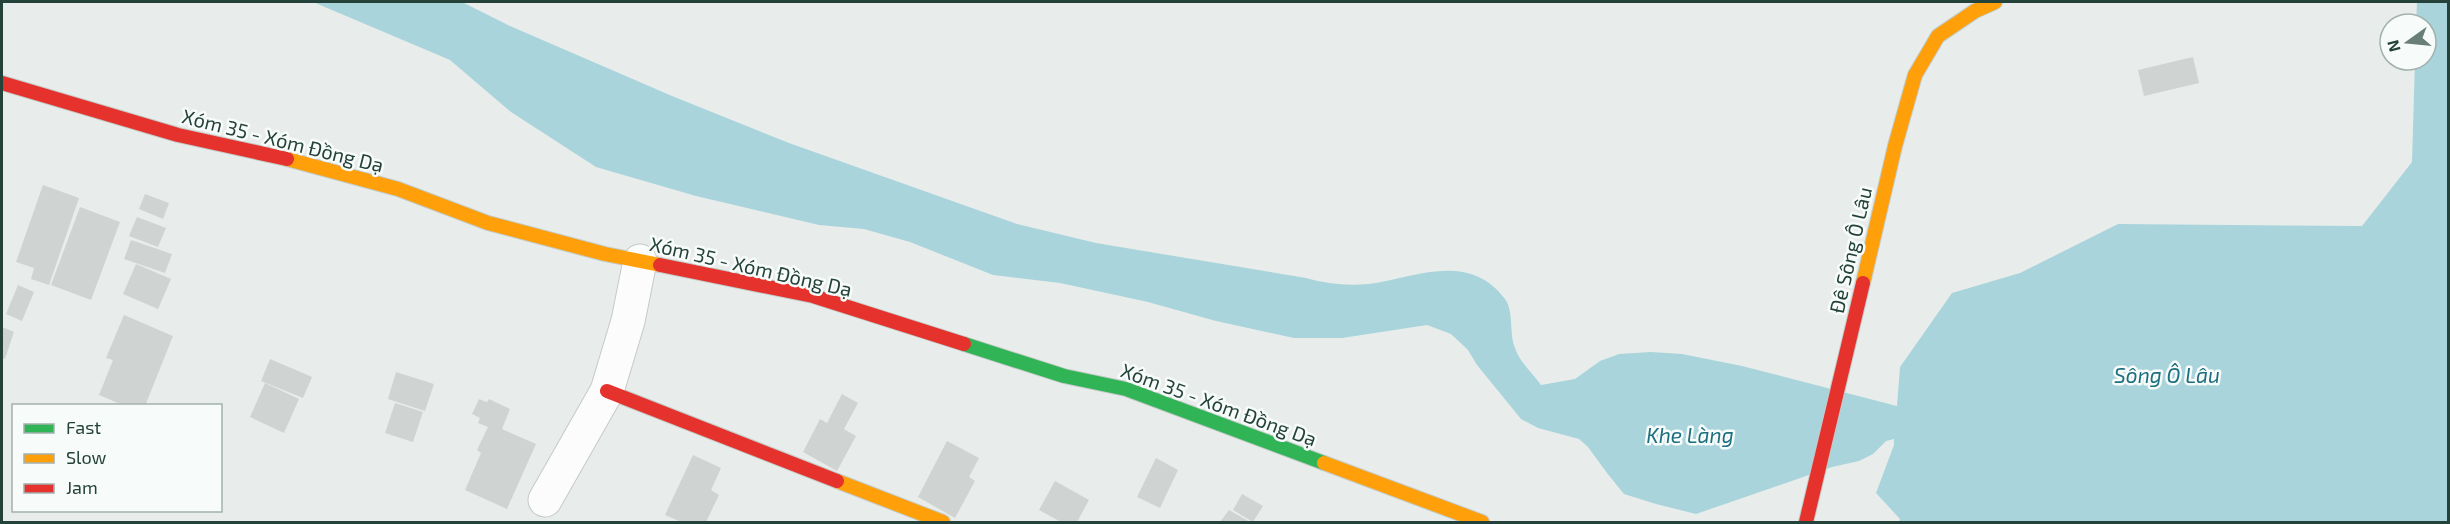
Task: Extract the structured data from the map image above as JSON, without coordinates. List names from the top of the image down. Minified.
{"streets":{"street":["Xóm 35 - Xóm Đồng Dạ","Đê Sông Ô Lâu"]},"water":["Sông Ô Lâu","Khe Làng"],"legend":["Fast","Slow","Jam"],"north":"left"}
